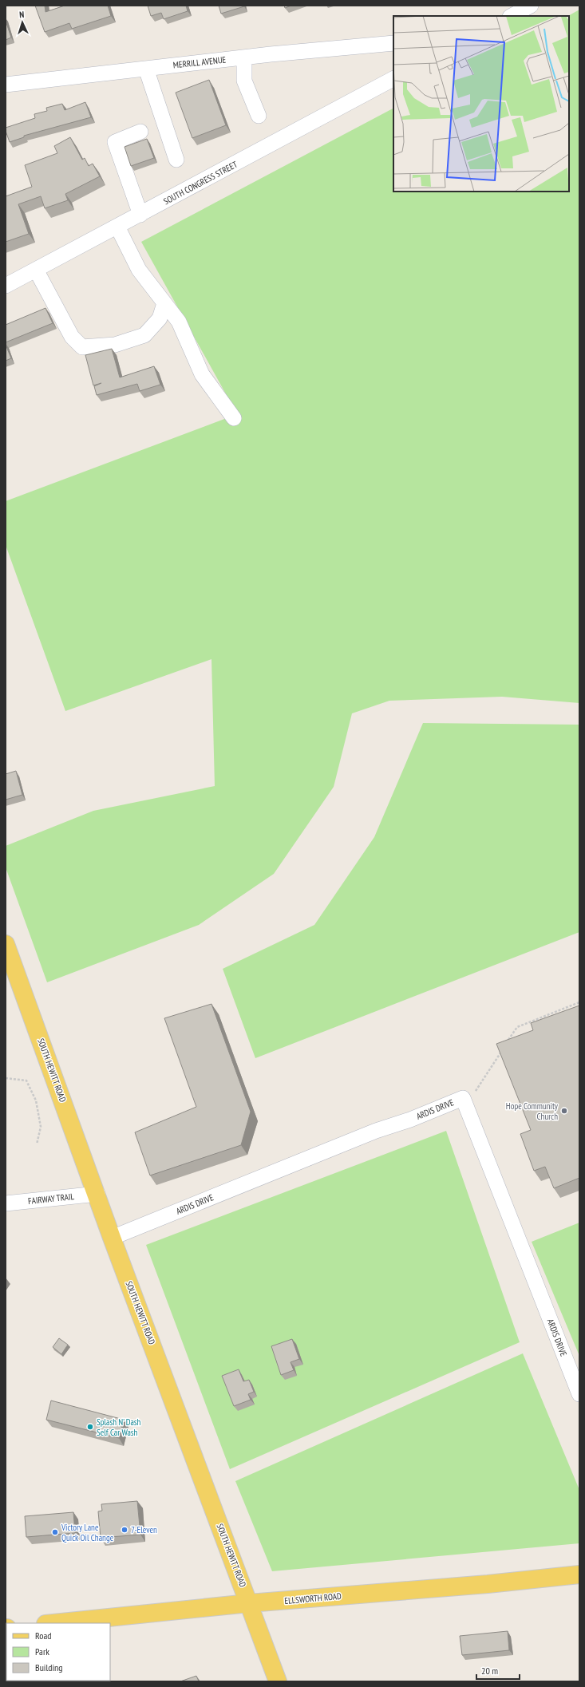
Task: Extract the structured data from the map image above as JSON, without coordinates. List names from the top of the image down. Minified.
{"streets":{"main road":["SOUTH HEWITT ROAD","ELLSWORTH ROAD"],"street":["MERRILL AVENUE","SOUTH CONGRESS STREET","ARDIS DRIVE","FAIRWAY TRAIL"]},"crossings":[["SOUTH HEWITT ROAD","ARDIS DRIVE"],["SOUTH HEWITT ROAD","FAIRWAY TRAIL"],["SOUTH HEWITT ROAD","ELLSWORTH ROAD"]],"places":["Hope Community Church","Splash N’ Dash Self Car Wash","7-Eleven","Victory Lane Quick Oil Change"],"legend":["Road","Park","Building"],"scale_bar":"20 m","north":"top"}
